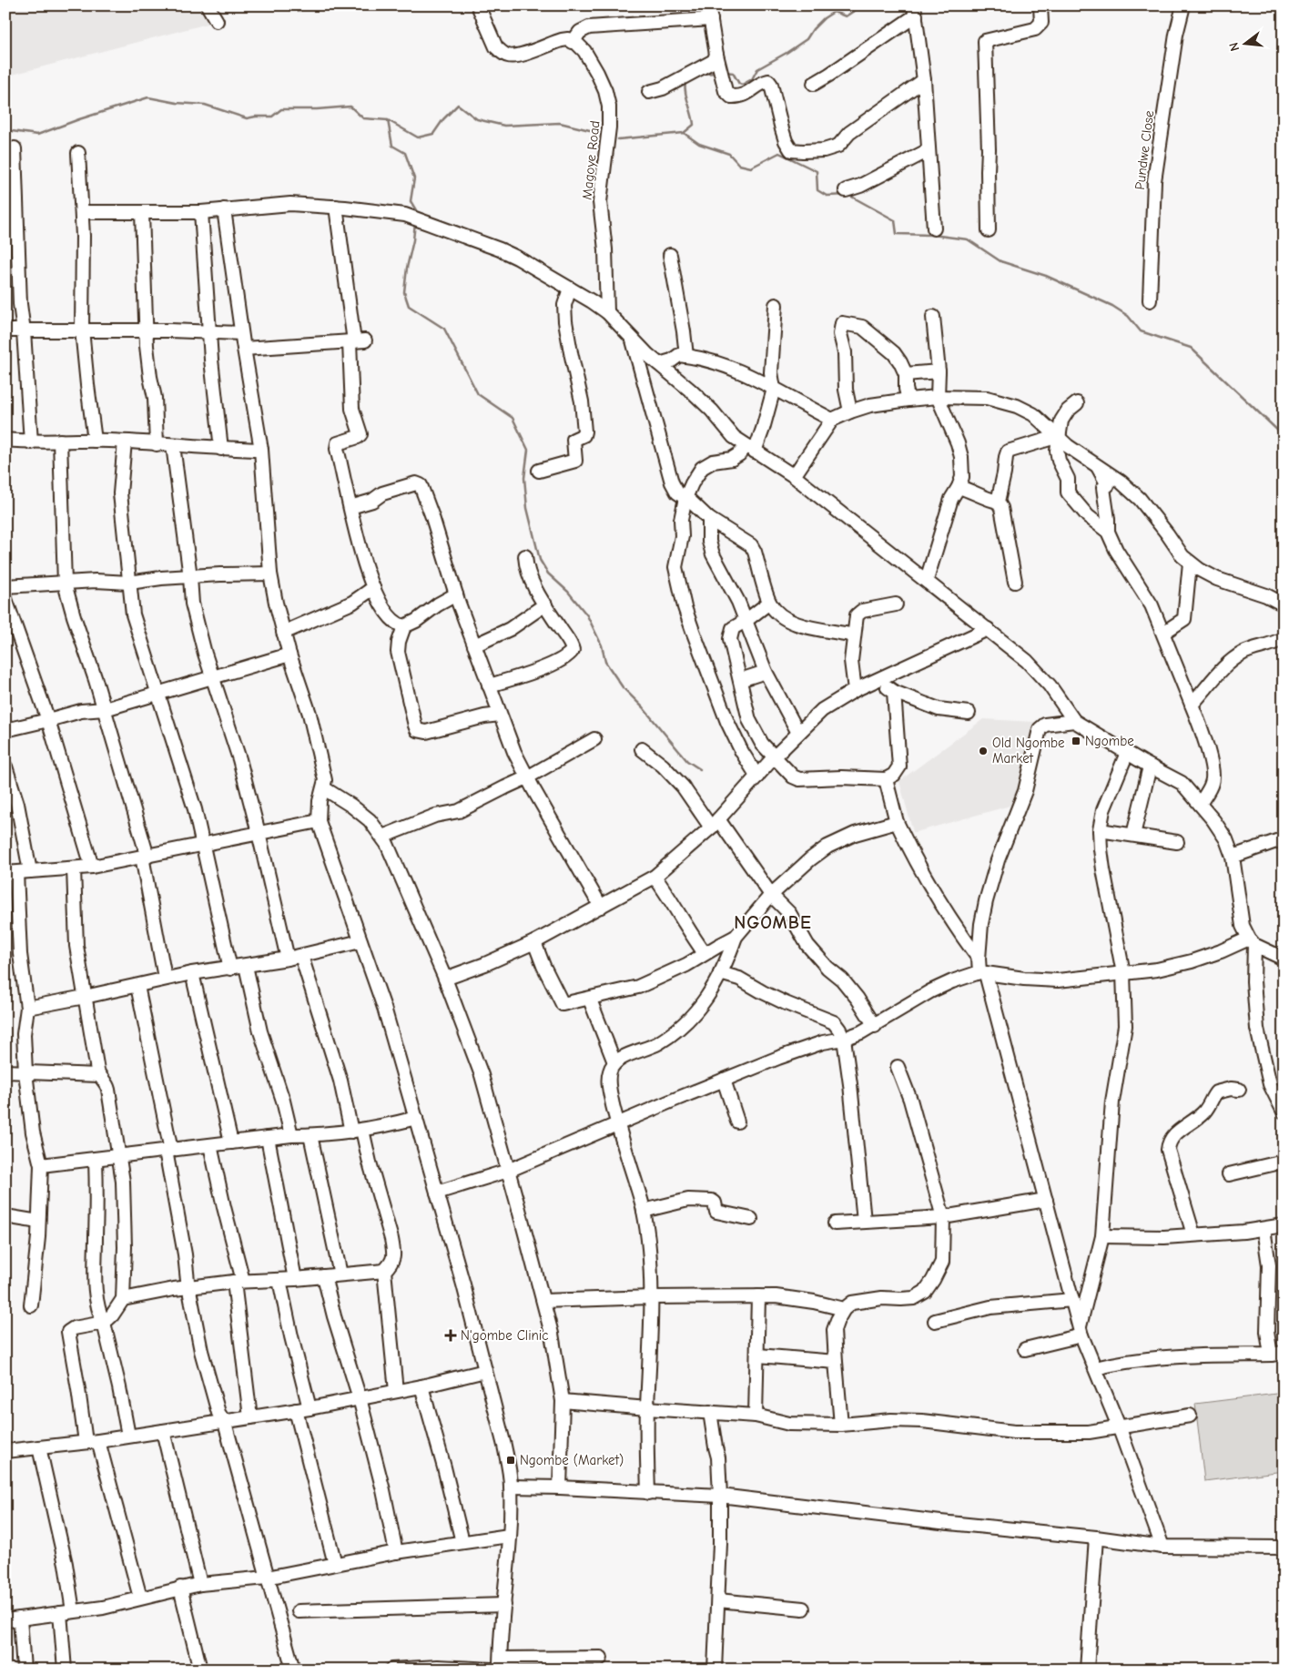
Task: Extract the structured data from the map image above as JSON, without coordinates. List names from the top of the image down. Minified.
{"streets":{"street":["Pundwe Close","Magoye Road"]},"districts":["NGOMBE"],"places":{"transit":["Ngombe","Ngombe (Market)"],"other":["Old Ngombe Market"],"health":["N'gombe Clinic"]},"north":"left"}
